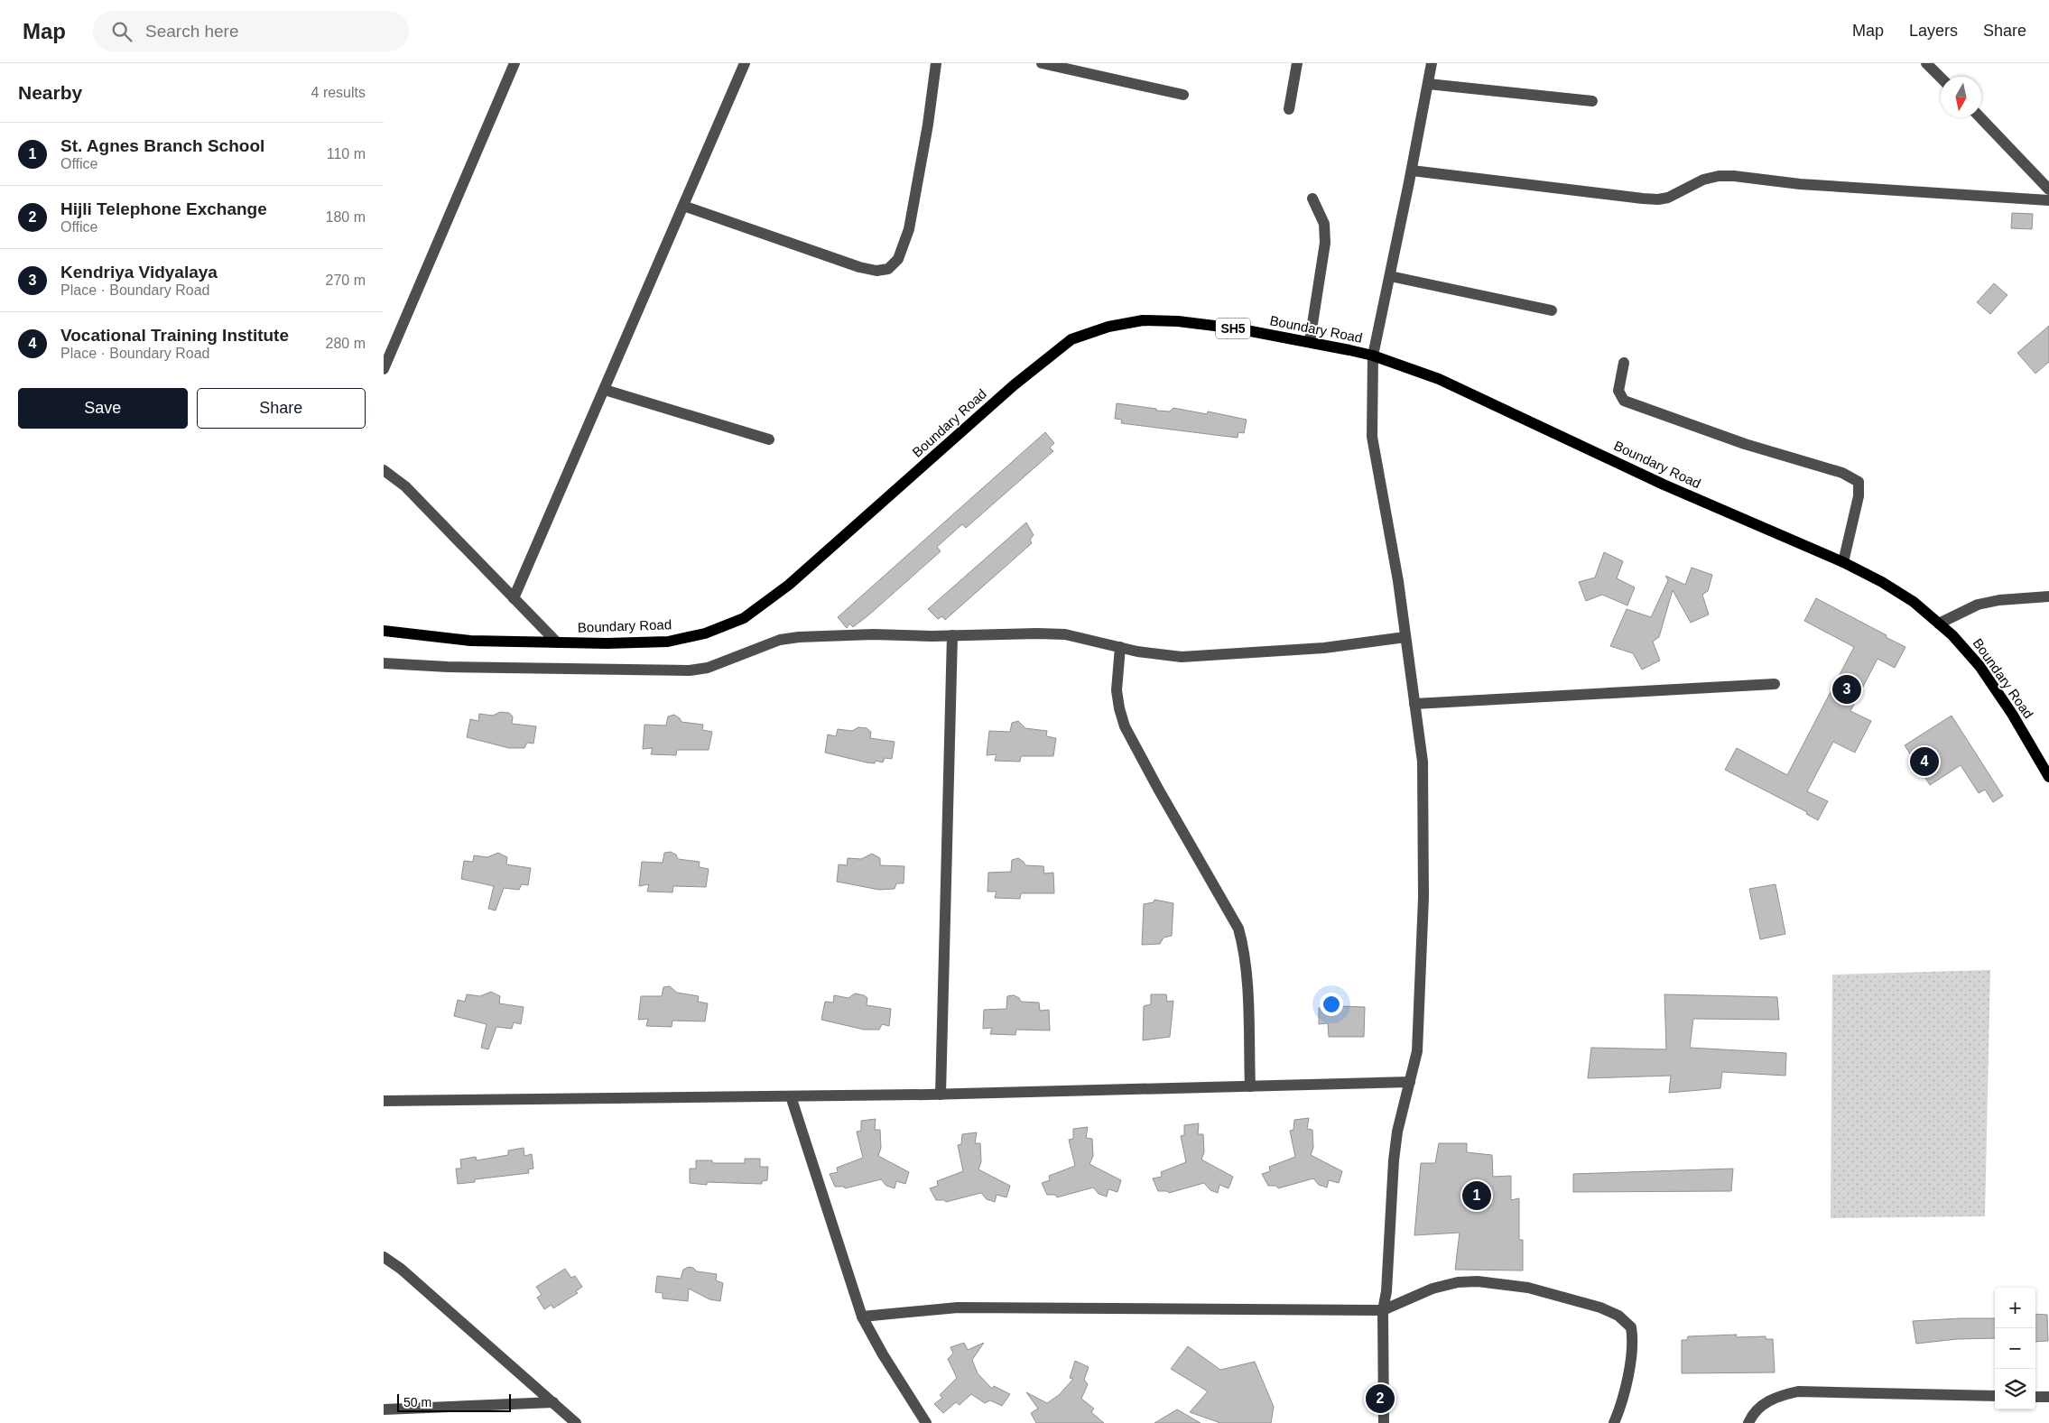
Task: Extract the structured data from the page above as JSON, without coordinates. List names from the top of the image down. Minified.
{"streets":{"main road":["SH5","Boundary Road"]},"scale_bar":"50 m","north":"bottom","page":{"header":"Map","search":"Search here","nav":["Map","Layers","Share"],"heading":["Nearby","4 results"],"list":[{"mark":"1","name":"St. Agnes Branch School","note":"Office","value":"110 m"},{"mark":"2","name":"Hijli Telephone Exchange","note":"Office","value":"180 m"},{"mark":"3","name":"Kendriya Vidyalaya","note":"Place · Boundary Road","value":"270 m"},{"mark":"4","name":"Vocational Training Institute","note":"Place · Boundary Road","value":"280 m"}],"buttons":["Save","Share"],"pins":["3","4","1","2"],"map_buttons":["+","−"],"scale":"50 m"}}
